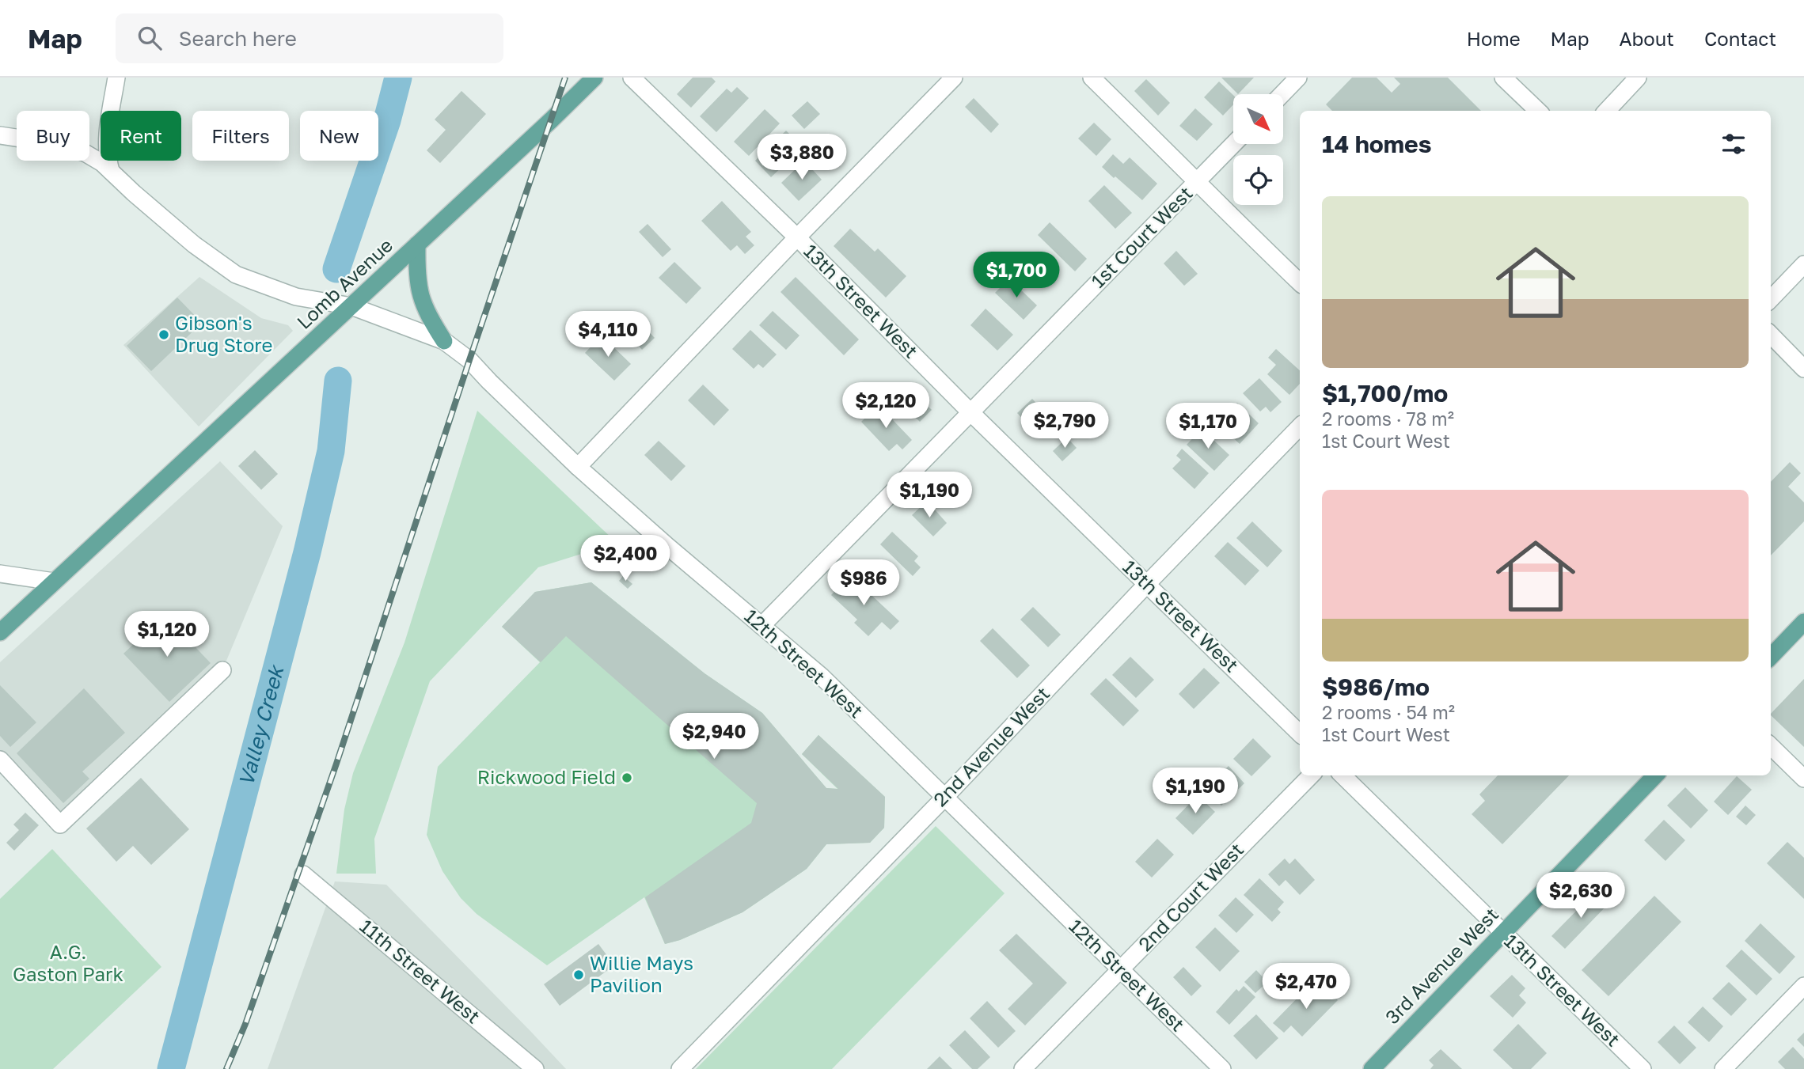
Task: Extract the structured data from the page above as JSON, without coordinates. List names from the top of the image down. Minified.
{"streets":{"main road":["Lomb Avenue","3rd Avenue West"],"street":["1st Court West","13th Street West","12th Street West","2nd Avenue West","2nd Court West","11th Street West"]},"crossings":[["1st Court West","13th Street West"],["1st Court West","12th Street West"],["Lomb Avenue","12th Street West"],["13th Street West","2nd Avenue West"],["13th Street West","3rd Avenue West"],["12th Street West","2nd Avenue West"],["12th Street West","2nd Court West"]],"water":["Valley Creek"],"parks":["A.G. Gaston Park"],"places":["Gibson's Drug Store","Rickwood Field","Willie Mays Pavilion"],"north":"bottom right","page":{"header":"Map","search":"Search here","nav":["Home","Map","About","Contact"],"chip":["Buy","Rent","Filters","New"],"heading":"14 homes","price":["$3,880","$1,700","$4,110","$2,120","$2,790","$1,170","$1,190","$2,400","$986","$1,120","$2,940","$1,190","$2,630","$2,470"],"list":[{"name":"$1,700/mo","note":"2 rooms · 78 m² · 1st Court West"},{"name":"$986/mo","note":"2 rooms · 54 m² · 1st Court West"}]}}
